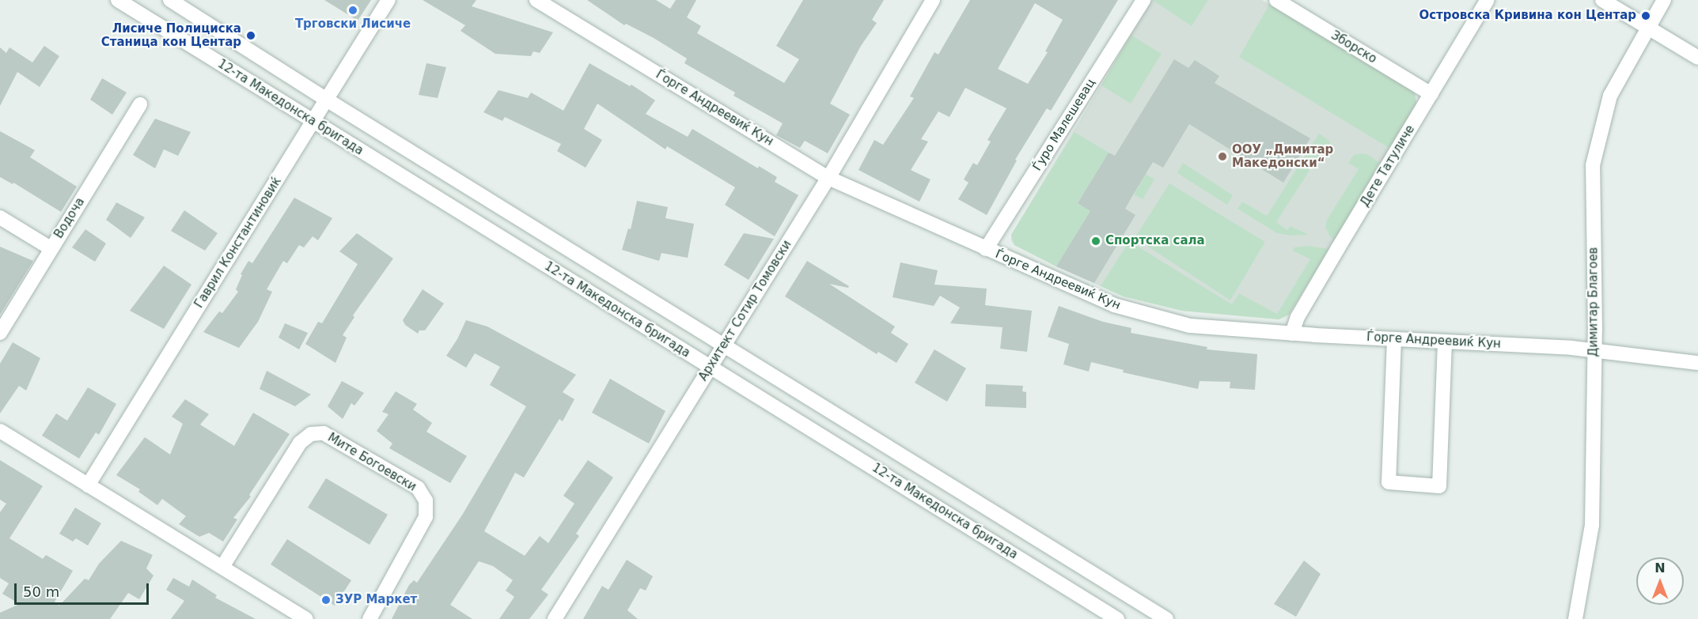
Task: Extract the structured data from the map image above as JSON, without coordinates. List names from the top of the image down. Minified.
{"streets":{"street":["Зборско","12-та Македонска бригада","Ѓорге Андреевиќ Кун","Ѓуро Малешевац","Дете Татуличе","Водоча","Гаврил Константиновиќ","Димитар Благоев","Архитект Сотир Томовски","Мите Богоевски"]},"crossings":[["Зборско","Дете Татуличе"],["12-та Македонска бригада","Гаврил Константиновиќ"],["12-та Македонска бригада","Архитект Сотир Томовски"],["Ѓорге Андреевиќ Кун","Ѓуро Малешевац"],["Ѓорге Андреевиќ Кун","Дете Татуличе"],["Ѓорге Андреевиќ Кун","Димитар Благоев"],["Ѓорге Андреевиќ Кун","Архитект Сотир Томовски"]],"places":["Трговски Лисиче","Островска Кривина кон Центар","Лисиче Полициска Станица кон Центар","ООУ „Димитар Македонски“","Спортска сала","ЗУР Маркет"],"scale_bar":"50 m","north":"top"}
